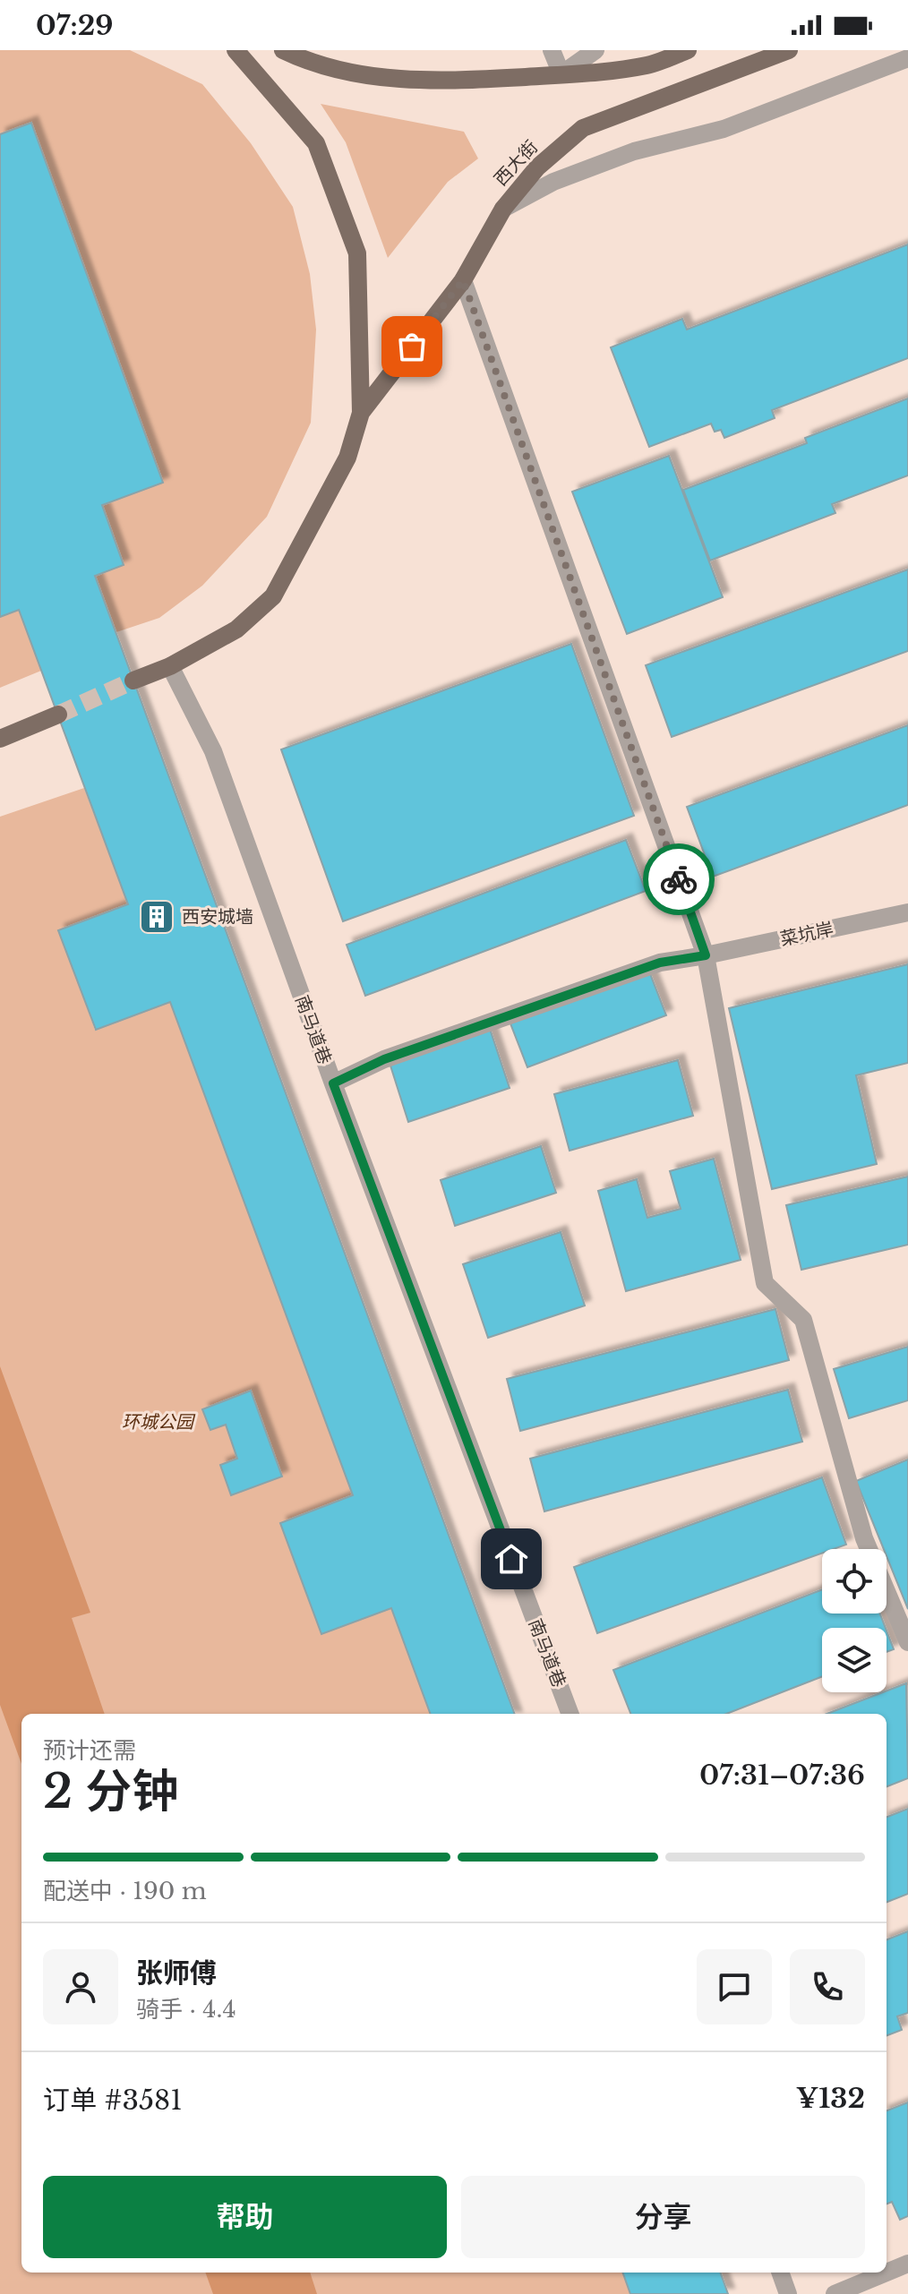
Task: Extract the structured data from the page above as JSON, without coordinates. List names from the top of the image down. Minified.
{"streets":{"main road":["西大街"],"street":["菜坑岸","南马道巷"]},"crossings":[["菜坑岸","南马道巷"]],"parks":["环城公园"],"places":{"building":["西安城墙"]},"page":{"status":"07:29","heading":["2 分钟","预计还需","07:31–07:36"],"panel":["张师傅","骑手 · 4.4","订单 #3581","¥132"],"bar":"配送中 · 190 m","buttons":["帮助","分享"]}}
